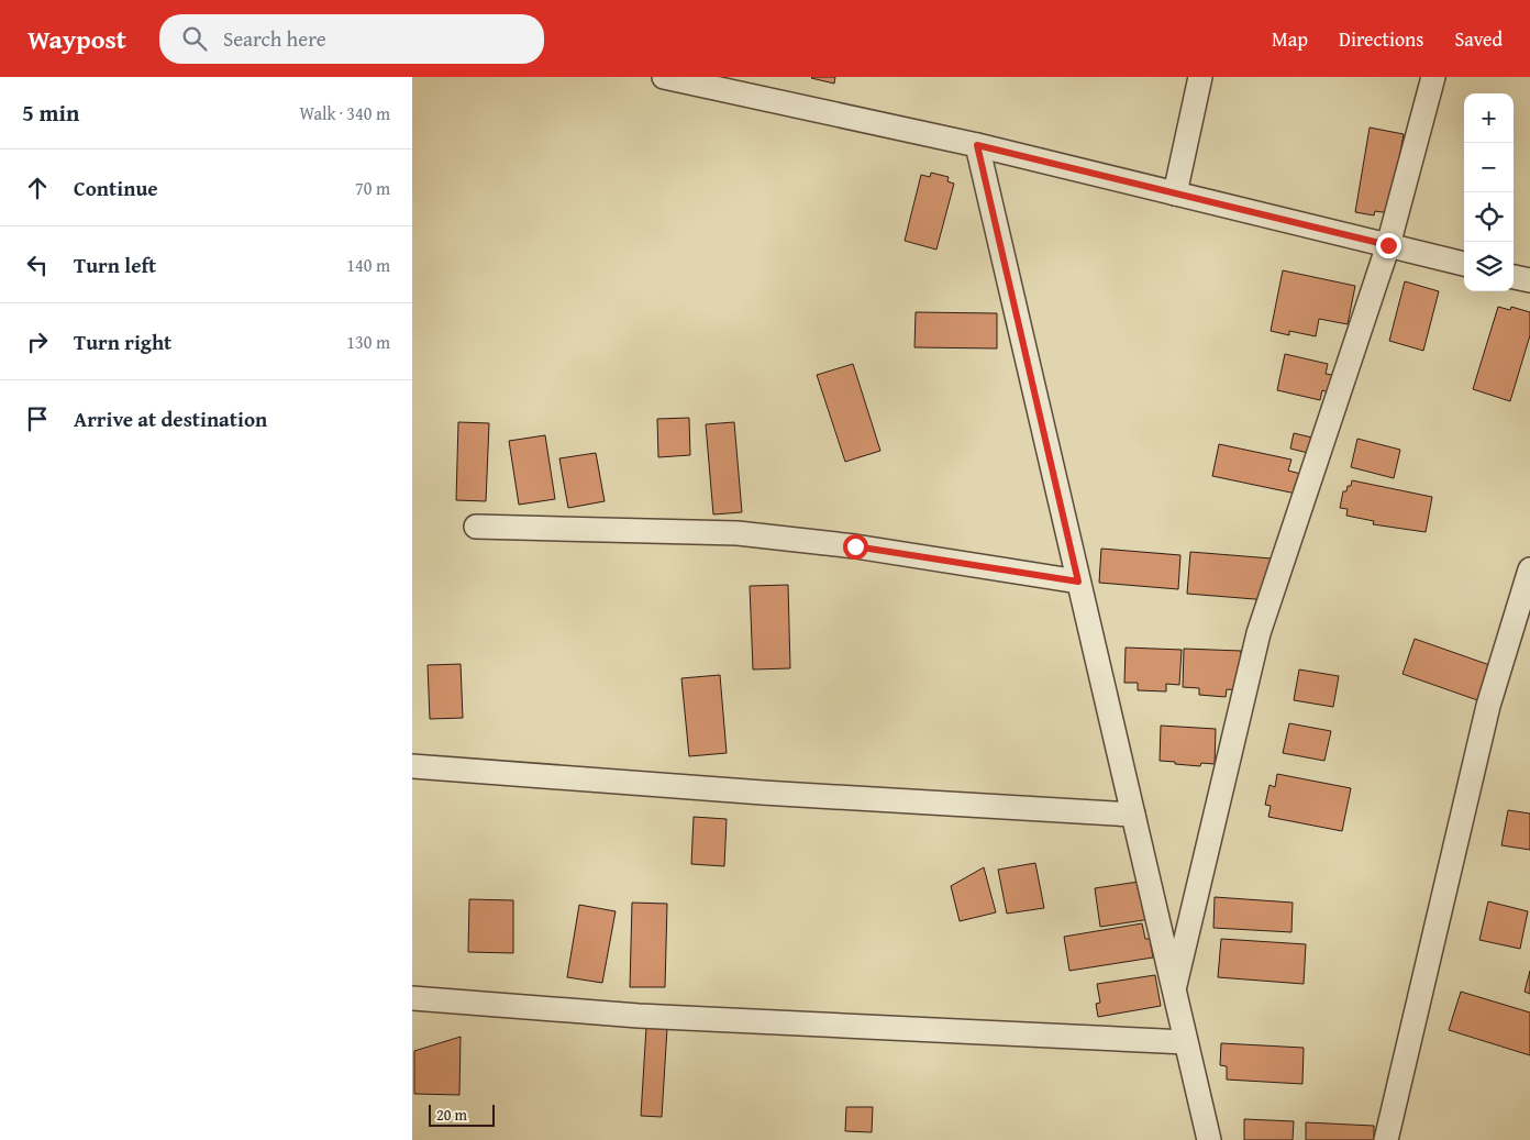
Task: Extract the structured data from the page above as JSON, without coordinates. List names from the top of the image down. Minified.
{"scale_bar":"20 m","page":{"header":"Waypost","search":"Search here","nav":["Map","Directions","Saved"],"heading":["5 min","Walk · 340 m"],"map_buttons":["+","−"],"list":[["Continue","70 m"],["Turn left","140 m"],["Turn right","130 m"],"Arrive at destination"],"scale":"20 m"}}
